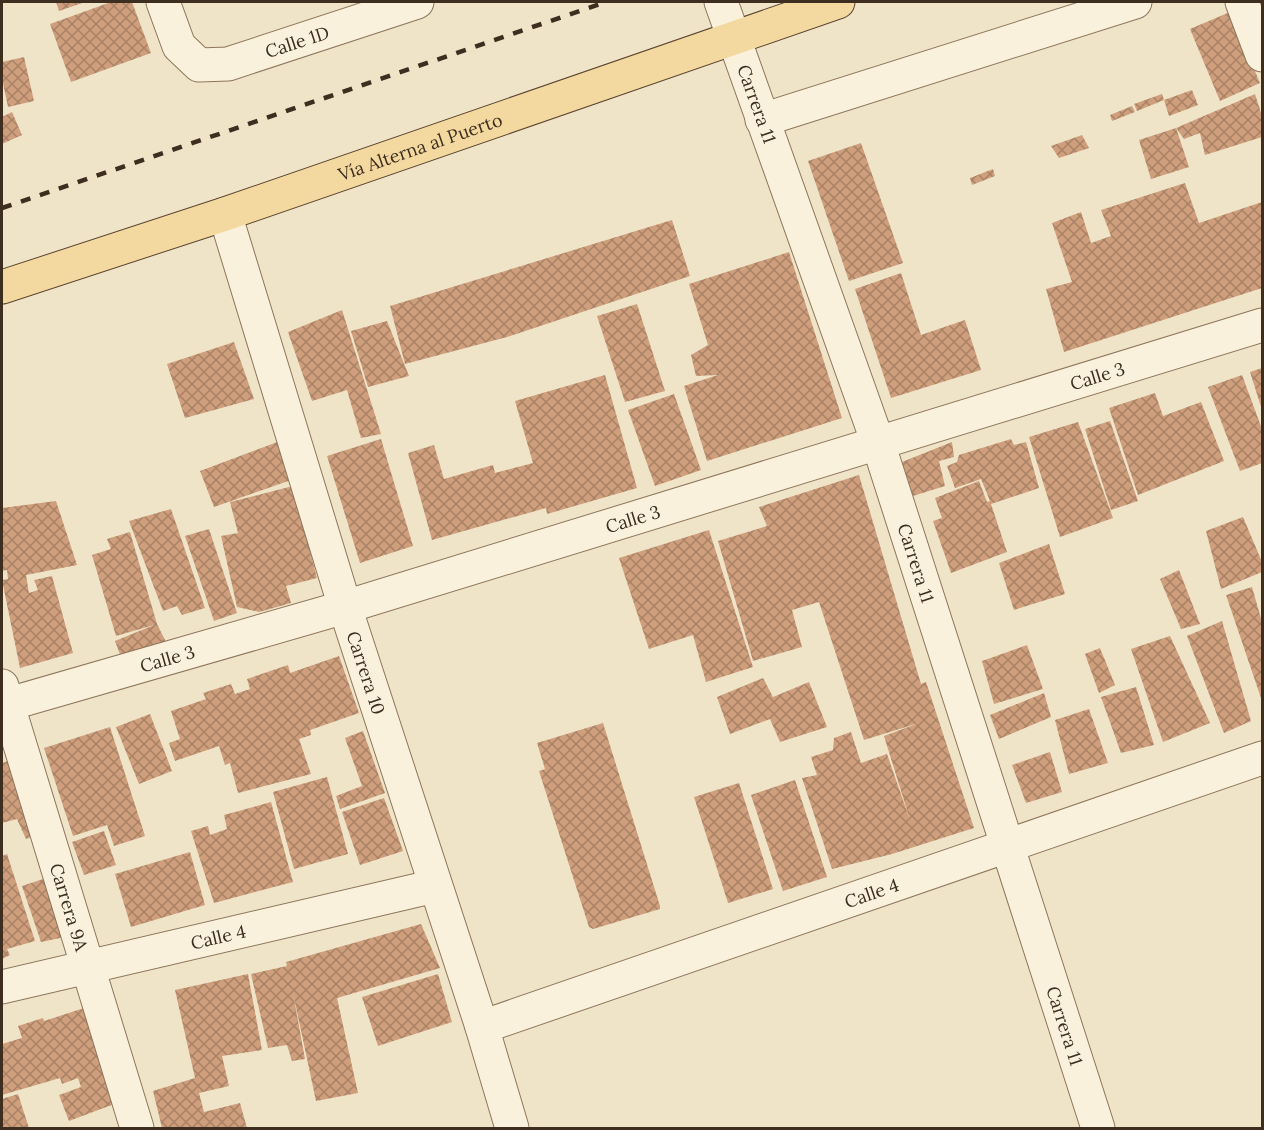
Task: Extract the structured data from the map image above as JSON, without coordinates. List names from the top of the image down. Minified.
{"streets":{"main road":["Vía Alterna al Puerto"],"street":["Calle 1D","Carrera 11","Calle 3","Carrera 10","Calle 4","Carrera 9A"]},"crossings":[["Carrera 11","Vía Alterna al Puerto"],["Carrera 11","Calle 3"],["Carrera 11","Calle 4"],["Vía Alterna al Puerto","Carrera 10"],["Calle 3","Carrera 10"],["Calle 3","Carrera 9A"],["Carrera 10","Calle 4"],["Calle 4","Carrera 9A"]]}
